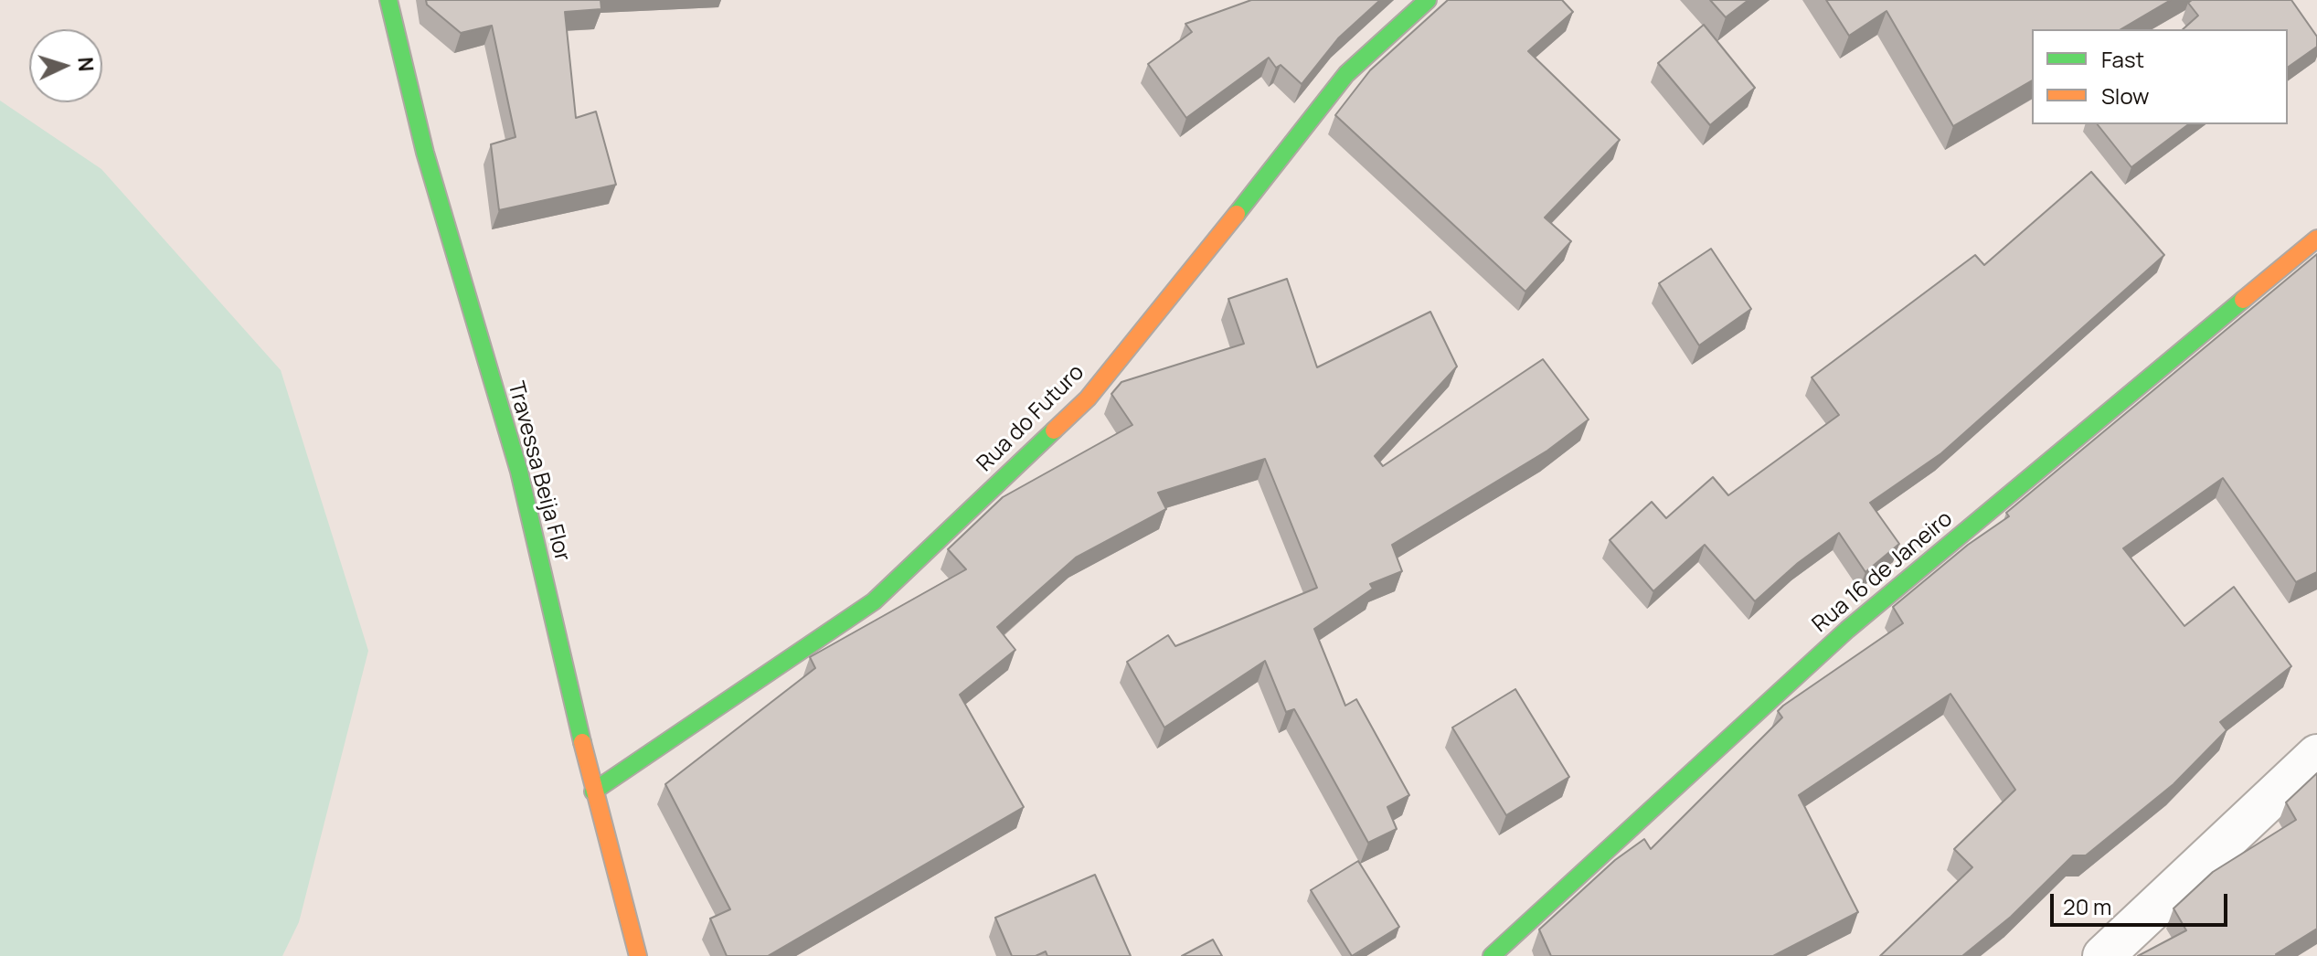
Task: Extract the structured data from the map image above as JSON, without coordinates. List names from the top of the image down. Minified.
{"streets":{"street":["Rua do Futuro","Travessa Beija Flor","Rua 16 de Janeiro"]},"crossings":[["Rua do Futuro","Travessa Beija Flor"]],"legend":["Fast","Slow"],"scale_bar":"20 m","north":"right"}
